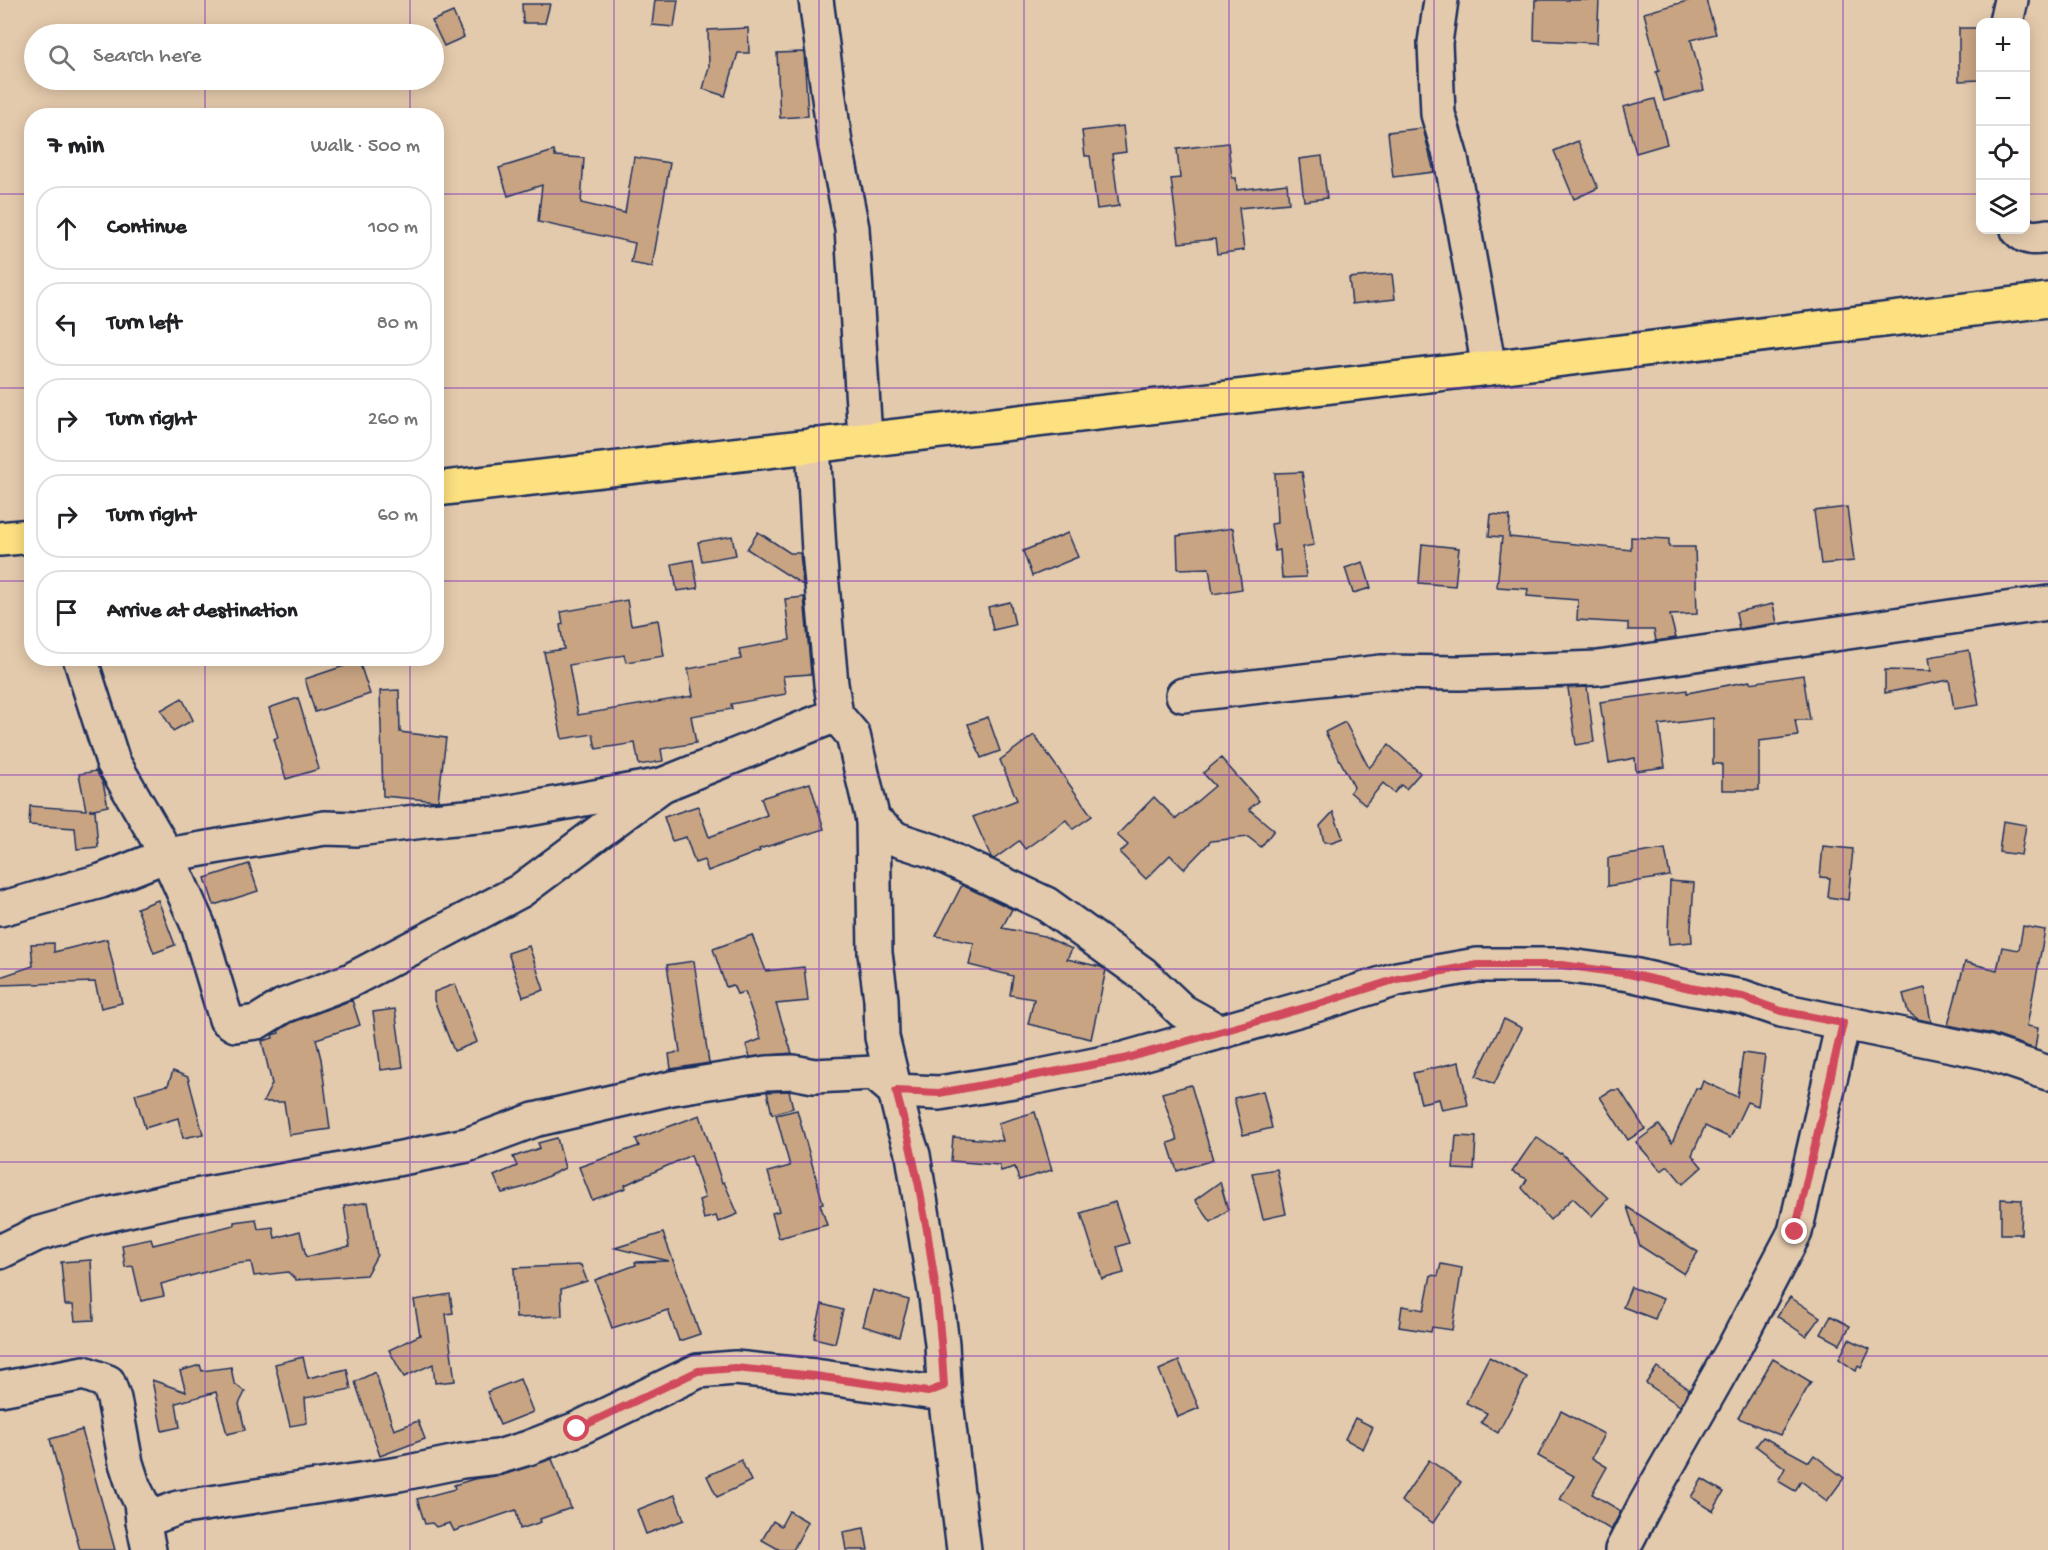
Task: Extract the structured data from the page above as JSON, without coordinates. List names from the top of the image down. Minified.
{"page":{"map_buttons":["+","−"],"search":"Search here","heading":["7 min","Walk · 500 m"],"list":[["Continue","100 m"],["Turn left","80 m"],["Turn right","260 m"],["Turn right","60 m"],"Arrive at destination"]}}
